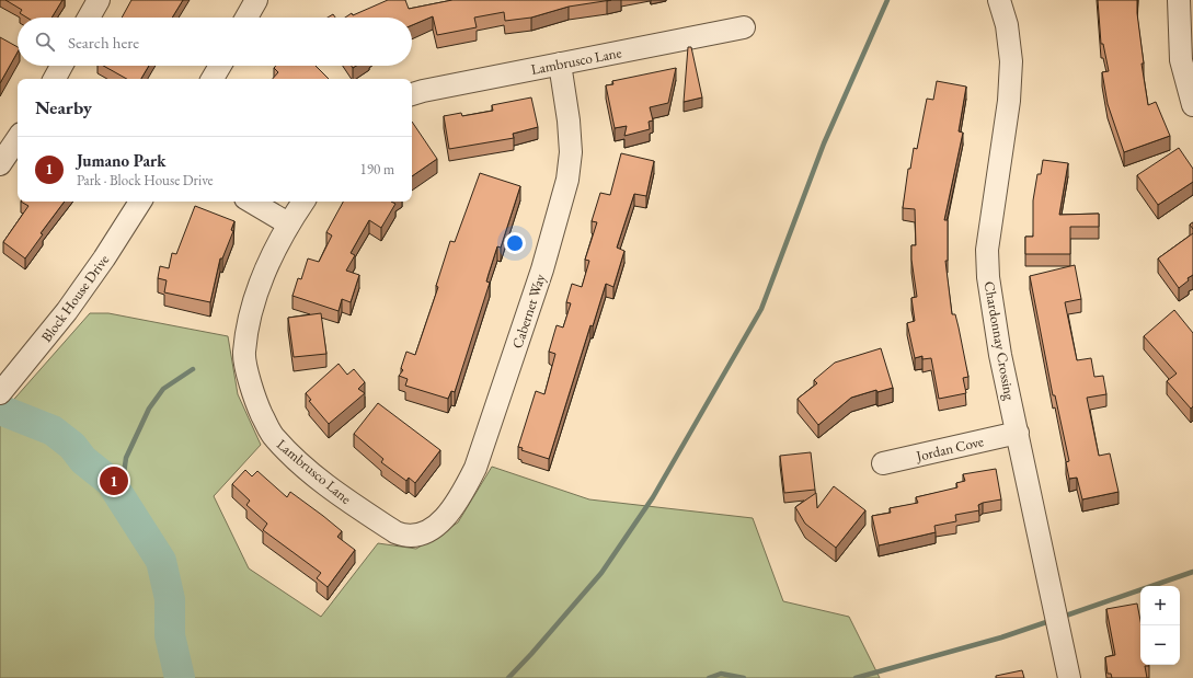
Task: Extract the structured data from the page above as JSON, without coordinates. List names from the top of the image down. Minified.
{"streets":{"street":["Lambrusco Lane","Block House Drive","Cabernet Way","Chardonnay Crossing","Jordan Cove"]},"crossings":[["Lambrusco Lane","Cabernet Way"],["Chardonnay Crossing","Jordan Cove"]],"page":{"search":"Search here","heading":"Nearby","list":[{"mark":"1","name":"Jumano Park","note":"Park · Block House Drive","value":"190 m"}],"pins":"1","map_buttons":["+","−"]}}
